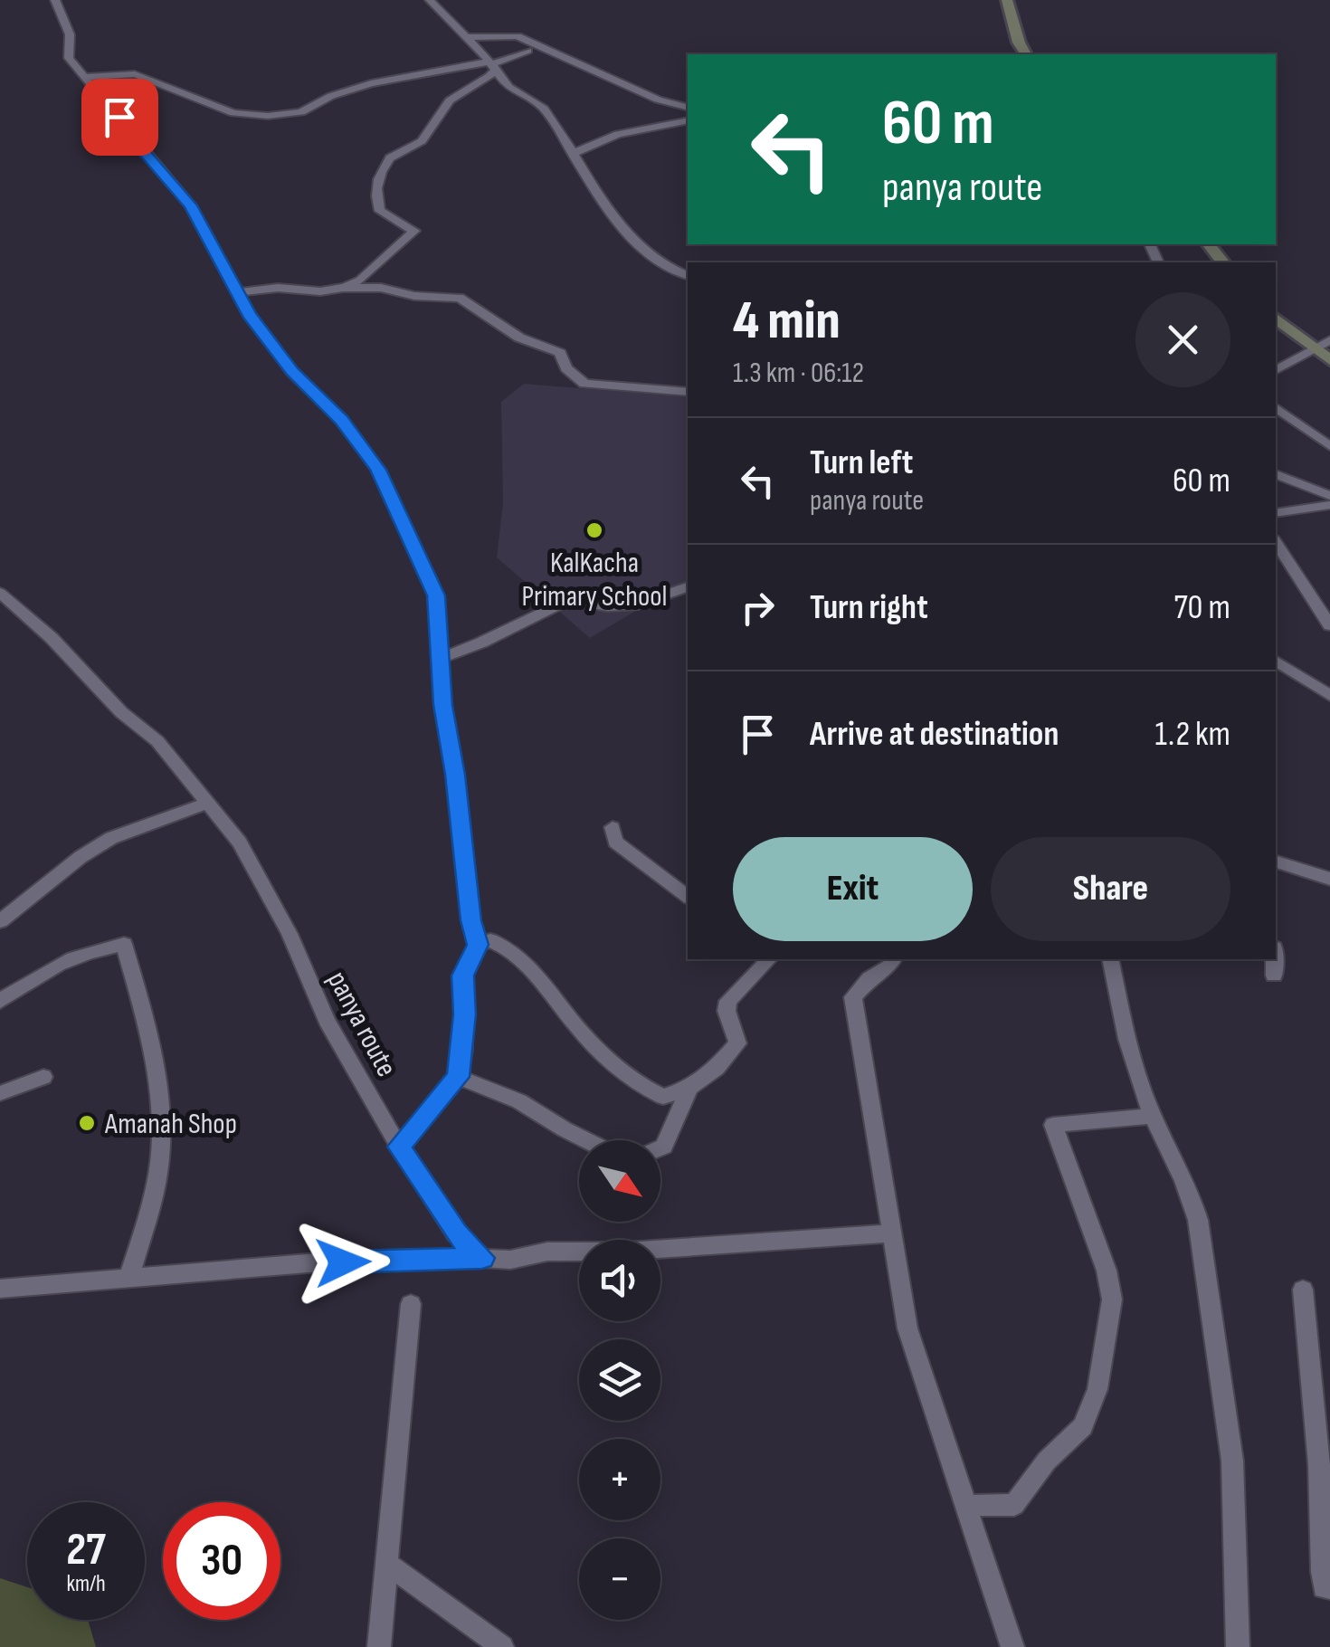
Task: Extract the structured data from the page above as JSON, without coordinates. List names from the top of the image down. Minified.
{"streets":{"street":["panya route"]},"places":["KalKacha Primary School","Amanah Shop"],"north":"bottom right","page":{"turn":["60 m","panya route"],"heading":["4 min","1.3 km · 06:12"],"list":[{"name":"Turn left","note":"panya route","value":"60 m"},{"name":"Turn right","value":"70 m"},{"name":"Arrive at destination","value":"1.2 km"}],"buttons":["Exit","Share"],"map_buttons":["+","−"],"speed":"27 km/h","limit":"30"}}
